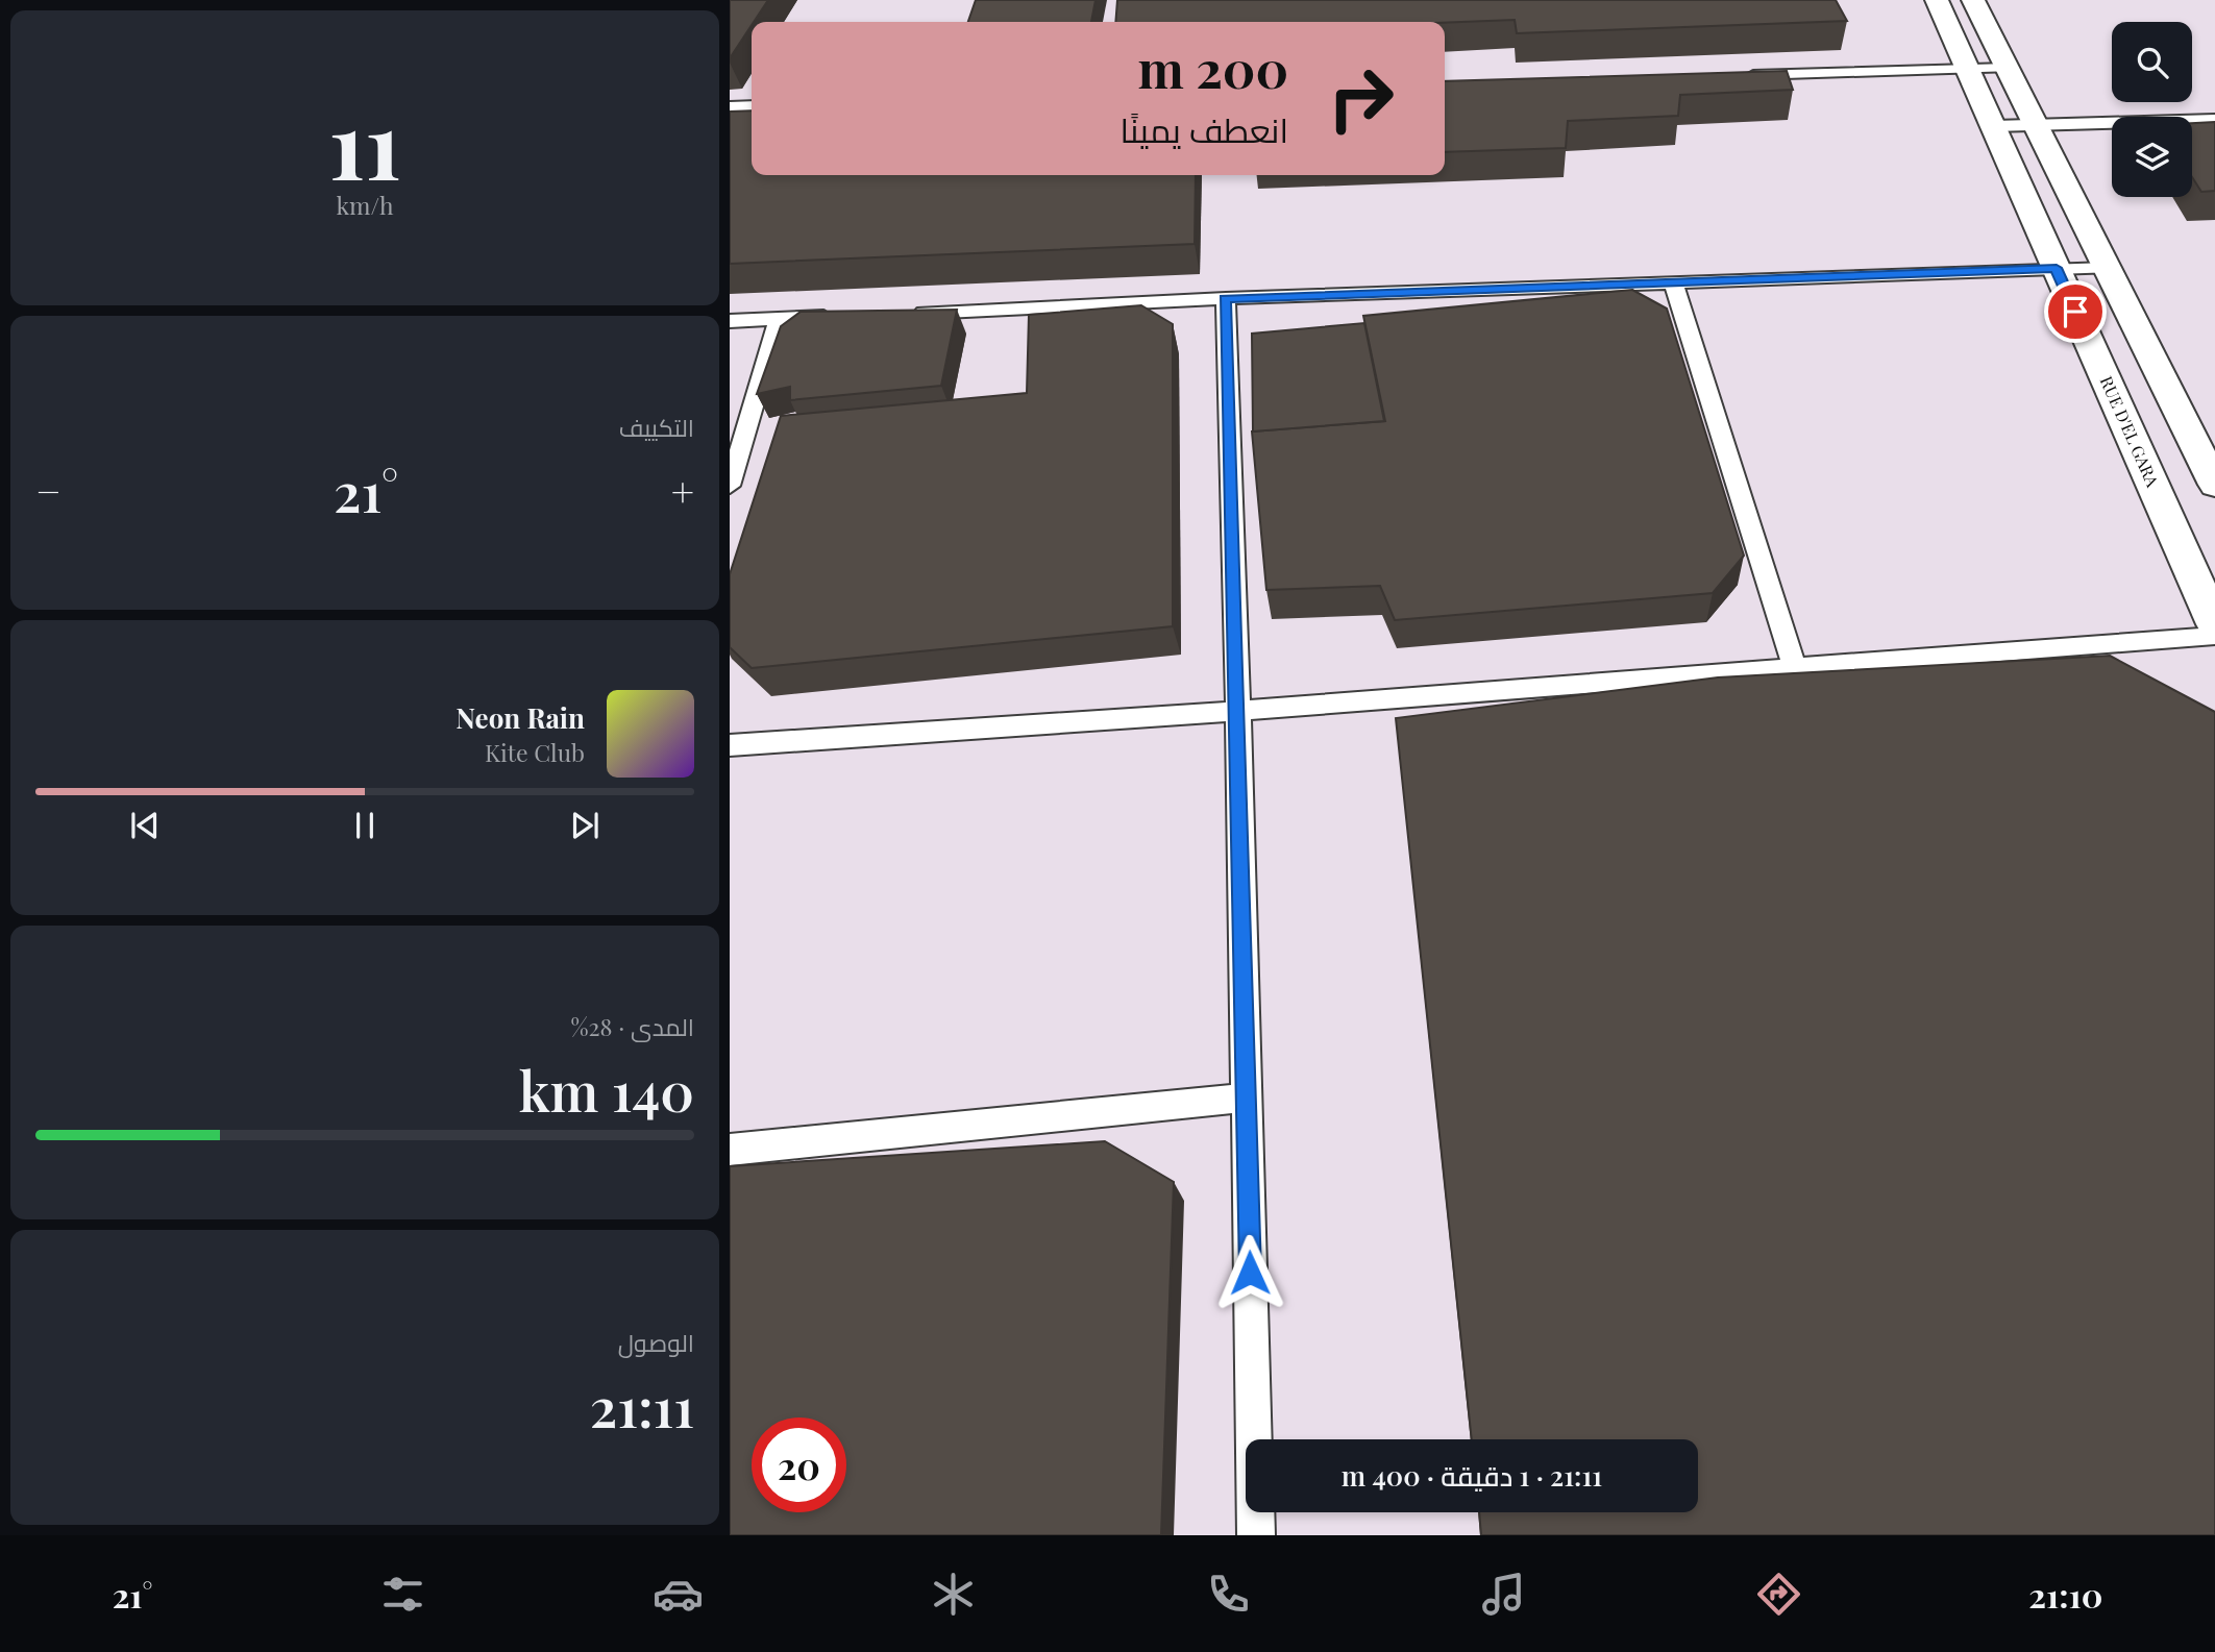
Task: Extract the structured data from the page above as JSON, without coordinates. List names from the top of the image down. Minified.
{"streets":{"street":["RUE D'EL GARA"]},"page":{"tile":[["11","km/h"],"التكييف",["المدى · 28%","140 km"],["الوصول","21:11"]],"turn":["200 m","انعطف يمينًا"],"heat":["−","21°","+"],"song":["Neon Rain","Kite Club"],"limit":"20","trip":"21:11 · 1 دقيقة · 400 m","tabs":["21:10","21°"]}}
